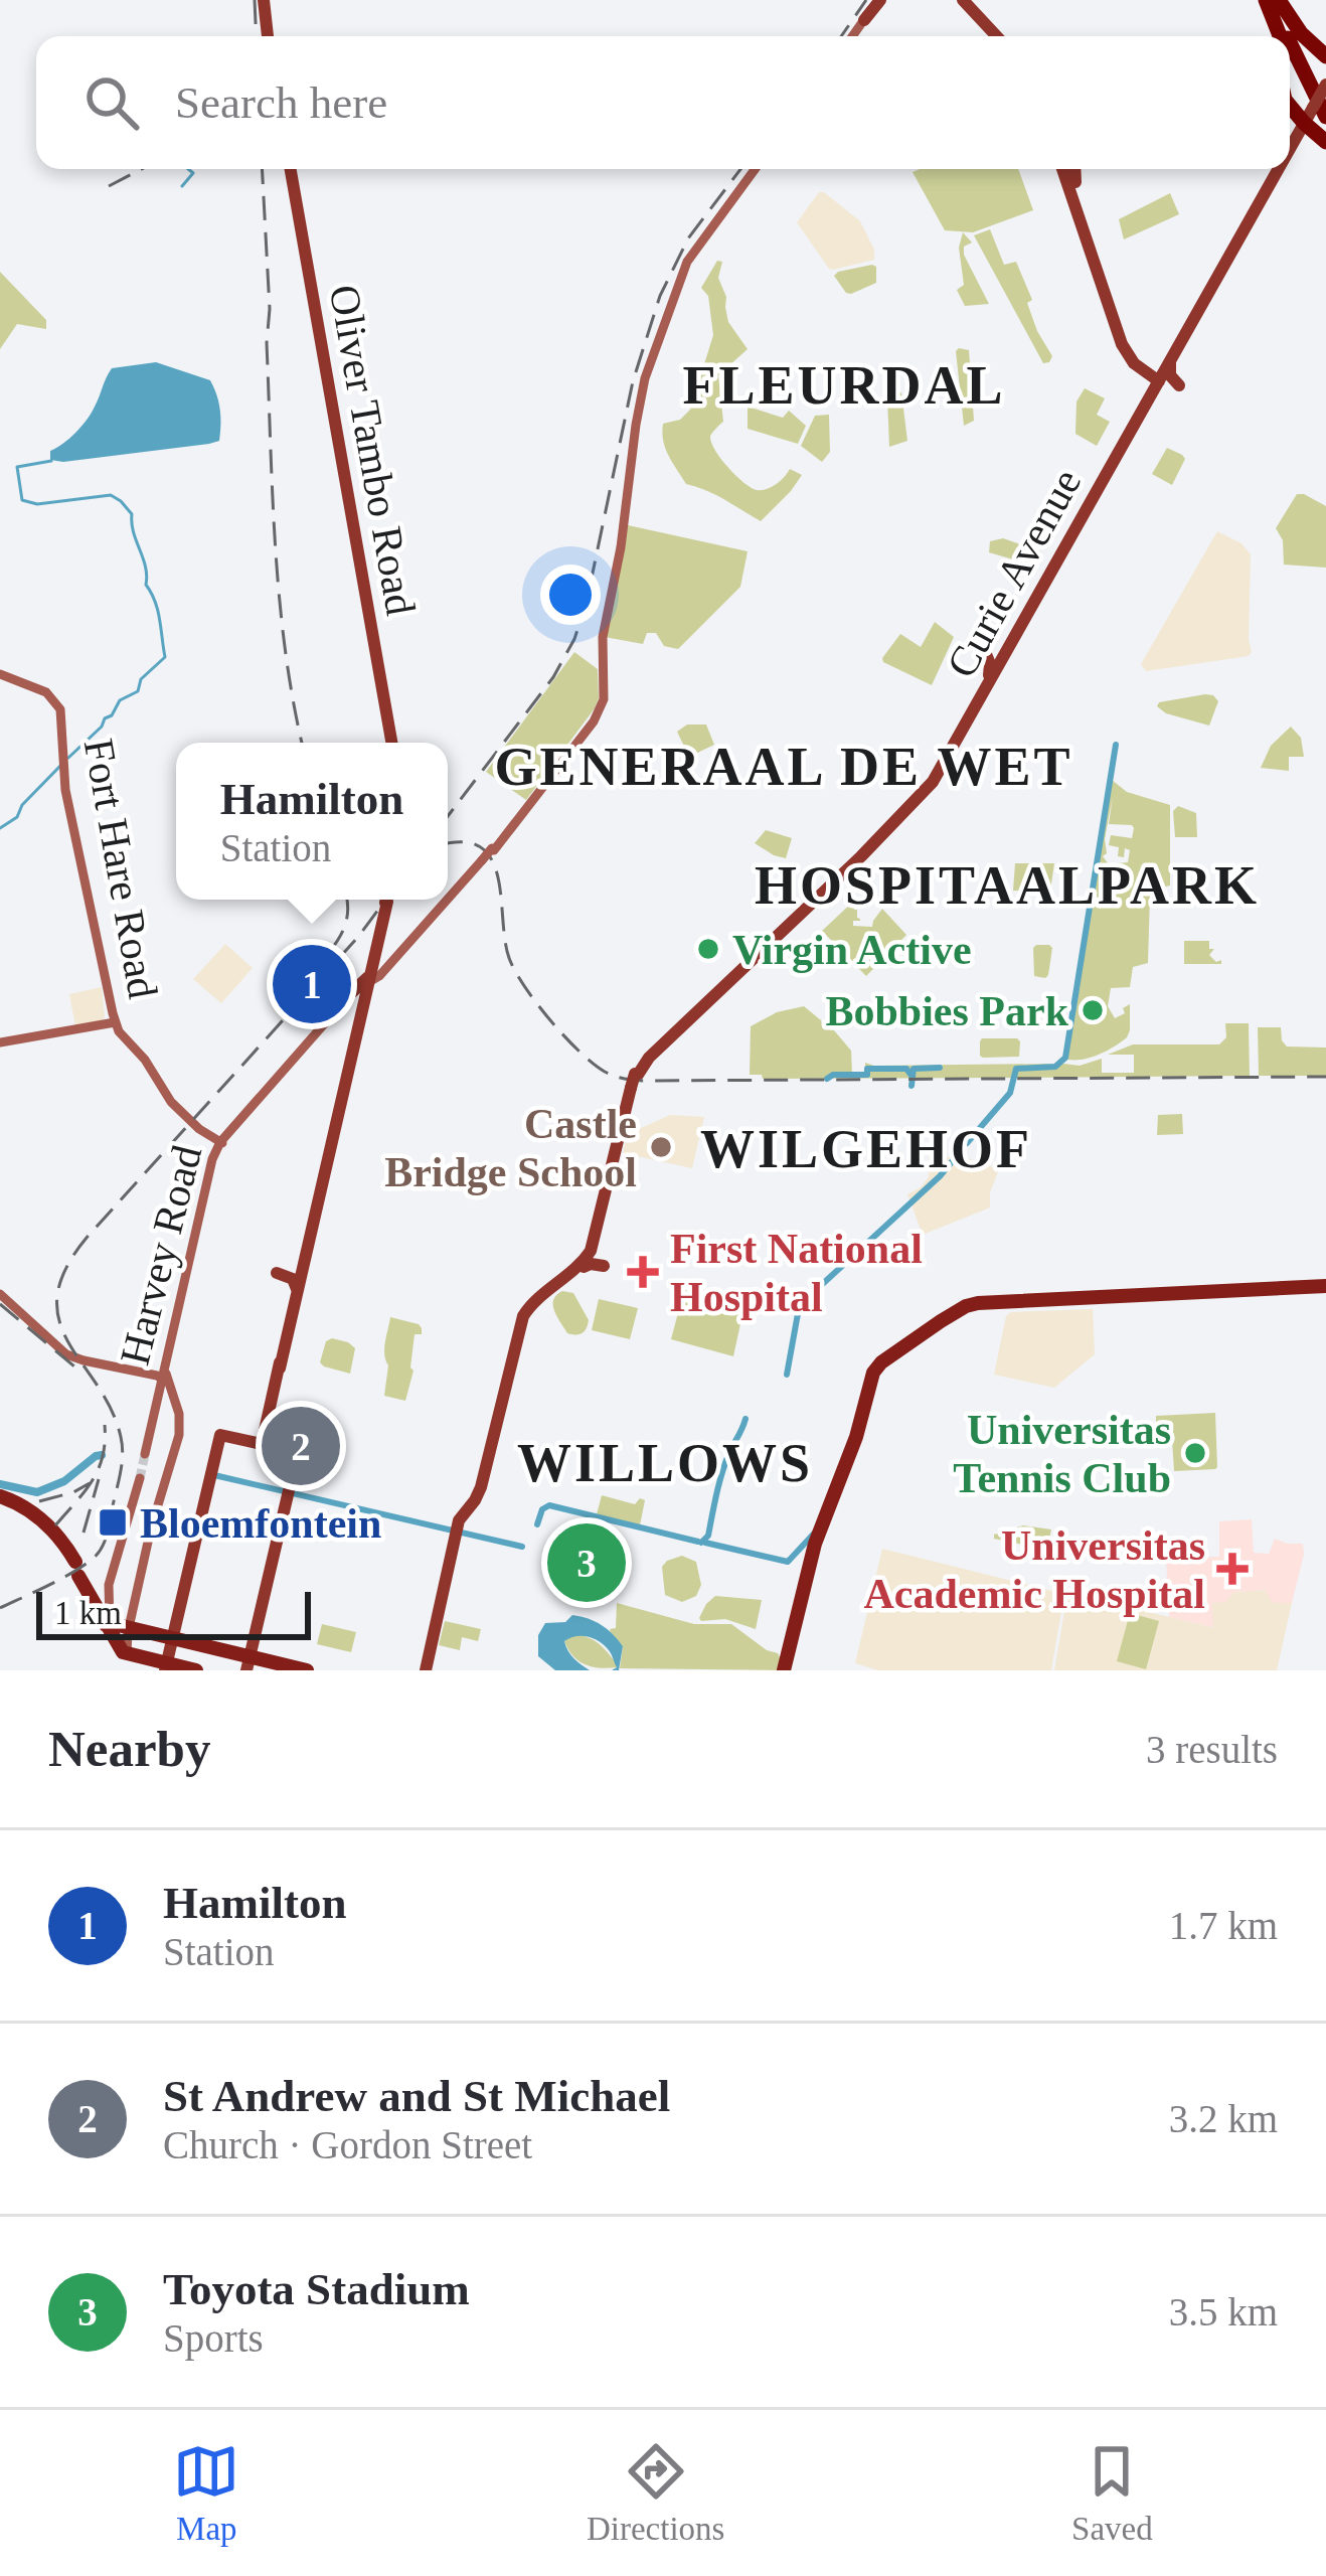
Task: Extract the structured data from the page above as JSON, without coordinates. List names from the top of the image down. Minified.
{"streets":{"main road":["Oliver Tambo Road","Curie Avenue","Fort Hare Road","Harvey Road"]},"crossings":[["Fort Hare Road","Harvey Road"]],"districts":["FLEURDAL","GENERAAL DE WET","HOSPITAALPARK","WILGEHOF","WILLOWS"],"places":{"other":["Virgin Active","Bobbies Park","Castle Bridge School","Universitas Tennis Club"],"health":["First National Hospital","Universitas Academic Hospital"],"transit":["Bloemfontein"]},"scale_bar":"1 km","page":{"search":"Search here","popup":["Hamilton","Station"],"pins":["1","2","3"],"scale":"1 km","heading":["Nearby","3 results"],"list":[{"mark":"1","name":"Hamilton","note":"Station","value":"1.7 km"},{"mark":"2","name":"St Andrew and St Michael","note":"Church · Gordon Street","value":"3.2 km"},{"mark":"3","name":"Toyota Stadium","note":"Sports","value":"3.5 km"}],"nav":["Map","Directions","Saved"]}}
